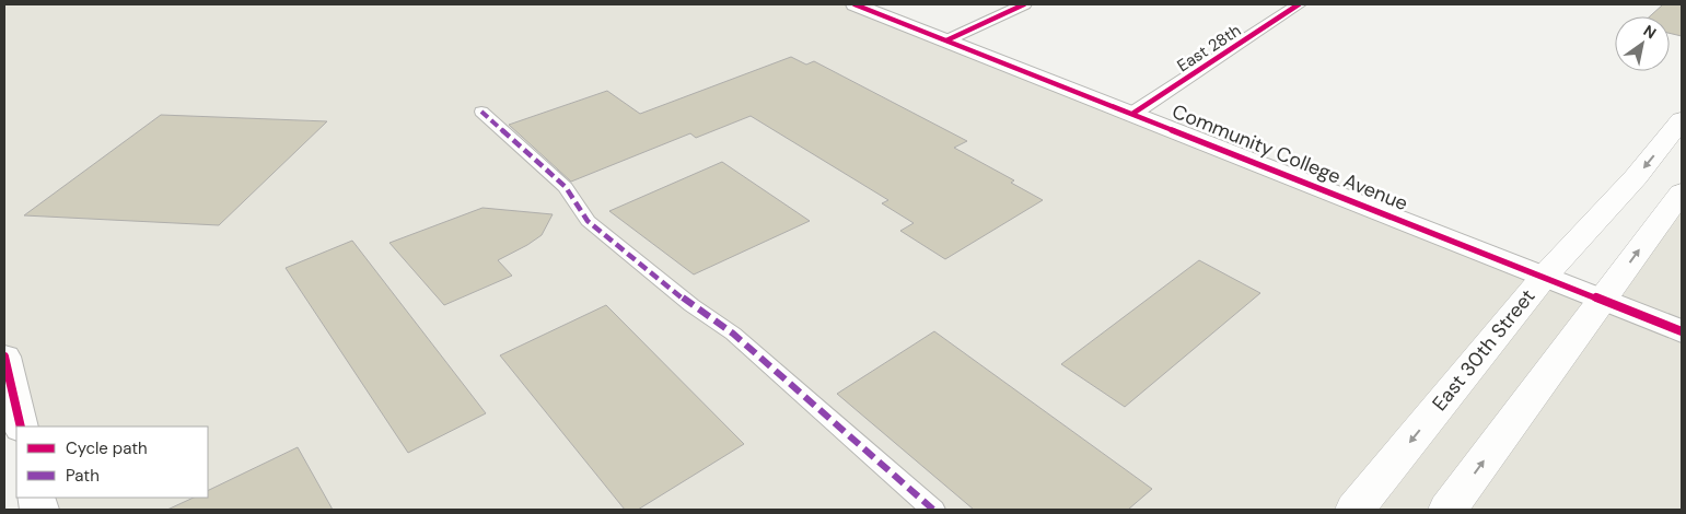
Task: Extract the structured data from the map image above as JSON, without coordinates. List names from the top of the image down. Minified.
{"streets":{"main road":["East 30th Street"],"street":["East 28th","Community College Avenue"]},"crossings":[["East 28th","Community College Avenue"],["Community College Avenue","East 30th Street"]],"legend":["Cycle path","Path"],"north":"top right"}
